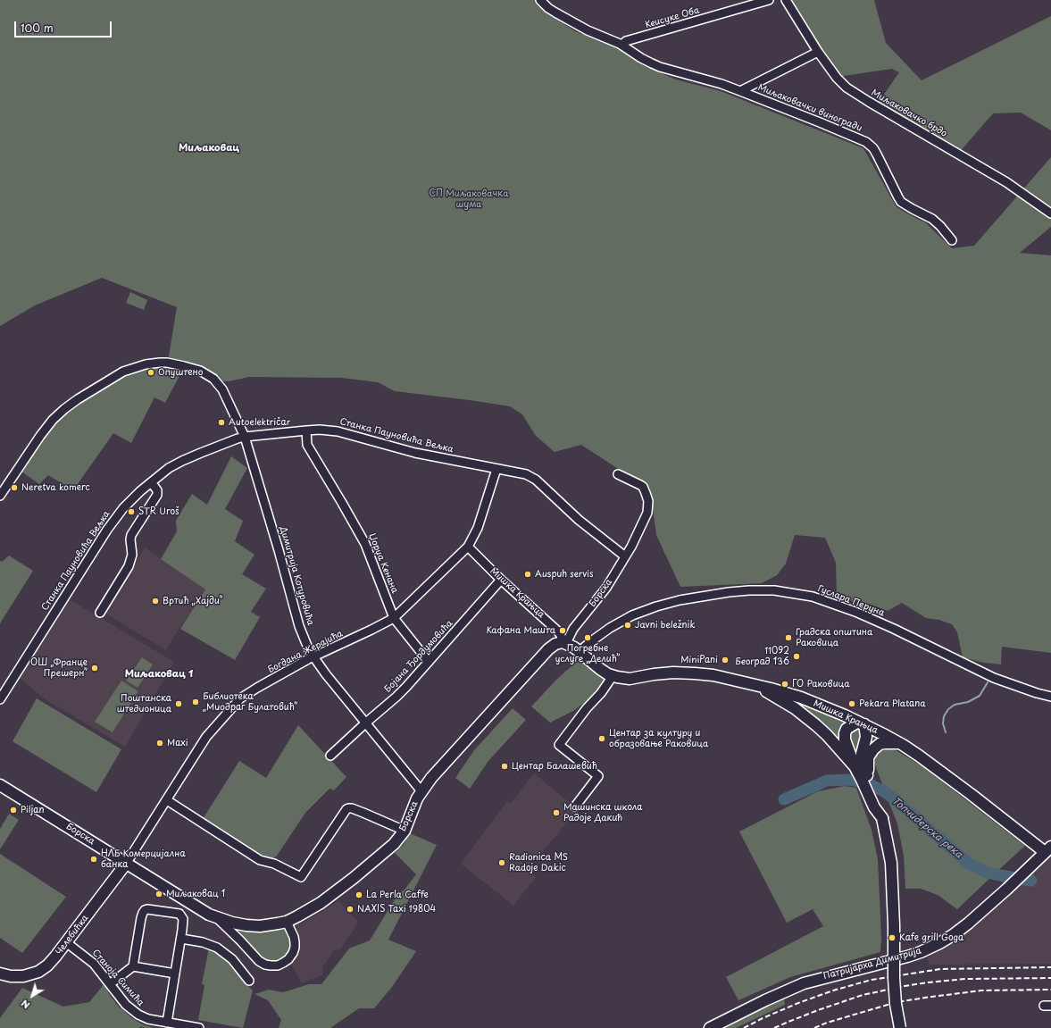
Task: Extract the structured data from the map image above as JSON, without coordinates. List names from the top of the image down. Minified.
{"streets":{"main road":["Мишка Крањца","Борска","Челебићка","Патријарха Димитрија"],"street":["Кеисуке Оба","Миљаковачки виногради","Миљаковачко брдо","Станка Пауновића Вељка","Џорџа Кенана","Димитрија Котуровића","Гуслара Перуна","Богдана Жерајића","Бојана Ђордумовића","Станоја Симића"]},"crossings":[["Кеисуке Оба","Миљаковачки виногради"],["Миљаковачки виногради","Миљаковачко брдо"],["Станка Пауновића Вељка","Џорџа Кенана"],["Станка Пауновића Вељка","Димитрија Котуровића"],["Станка Пауновића Вељка","Борска"],["Станка Пауновића Вељка","Богдана Жерајића"],["Џорџа Кенана","Богдана Жерајића"],["Џорџа Кенана","Бојана Ђордумовића"],["Димитрија Котуровића","Борска"],["Димитрија Котуровића","Богдана Жерајића"],["Димитрија Котуровића","Бојана Ђордумовића"],["Мишка Крањца","Борска"],["Мишка Крањца","Гуслара Перуна"],["Мишка Крањца","Богдана Жерајића"],["Мишка Крањца","Бојана Ђордумовића"],["Мишка Крањца","Патријарха Димитрија"],["Борска","Богдана Жерајића"],["Борска","Челебићка"],["Богдана Жерајића","Челебићка"],["Челебићка","Станоја Симића"]],"districts":["Миљаковац","Миљаковац 1"],"water":["Топчидерска река"],"parks":["СП Миљаковачка шума"],"places":["Опуштено","Autoelektričar","Neretva komerc","STR Uroš","Auspuh servis","Вртић „Хајди”","Javni beležnik","Кафана Машта","Погребне услуге „Делић”","Градска општина Раковица","11092 Београд 136","MiniPani","ОШ „Франце Прешерн”","ГО Раковица","Библиотека „Миодраг Булатовић”","Поштанска штедионица","Pekara Platana","Центар за културу и образовање Раковица","Maxi","Центар Балашевић","Piljan","Машинска школа Радоје Дакић","НЛБ Комерцијална банка","Radionica MS Radoje Dakic","Миљаковац 1","La Perla Caffe","NAXIS Taxi 19804","Kafe grill Goga"],"scale_bar":"100 m","north":"bottom left"}
